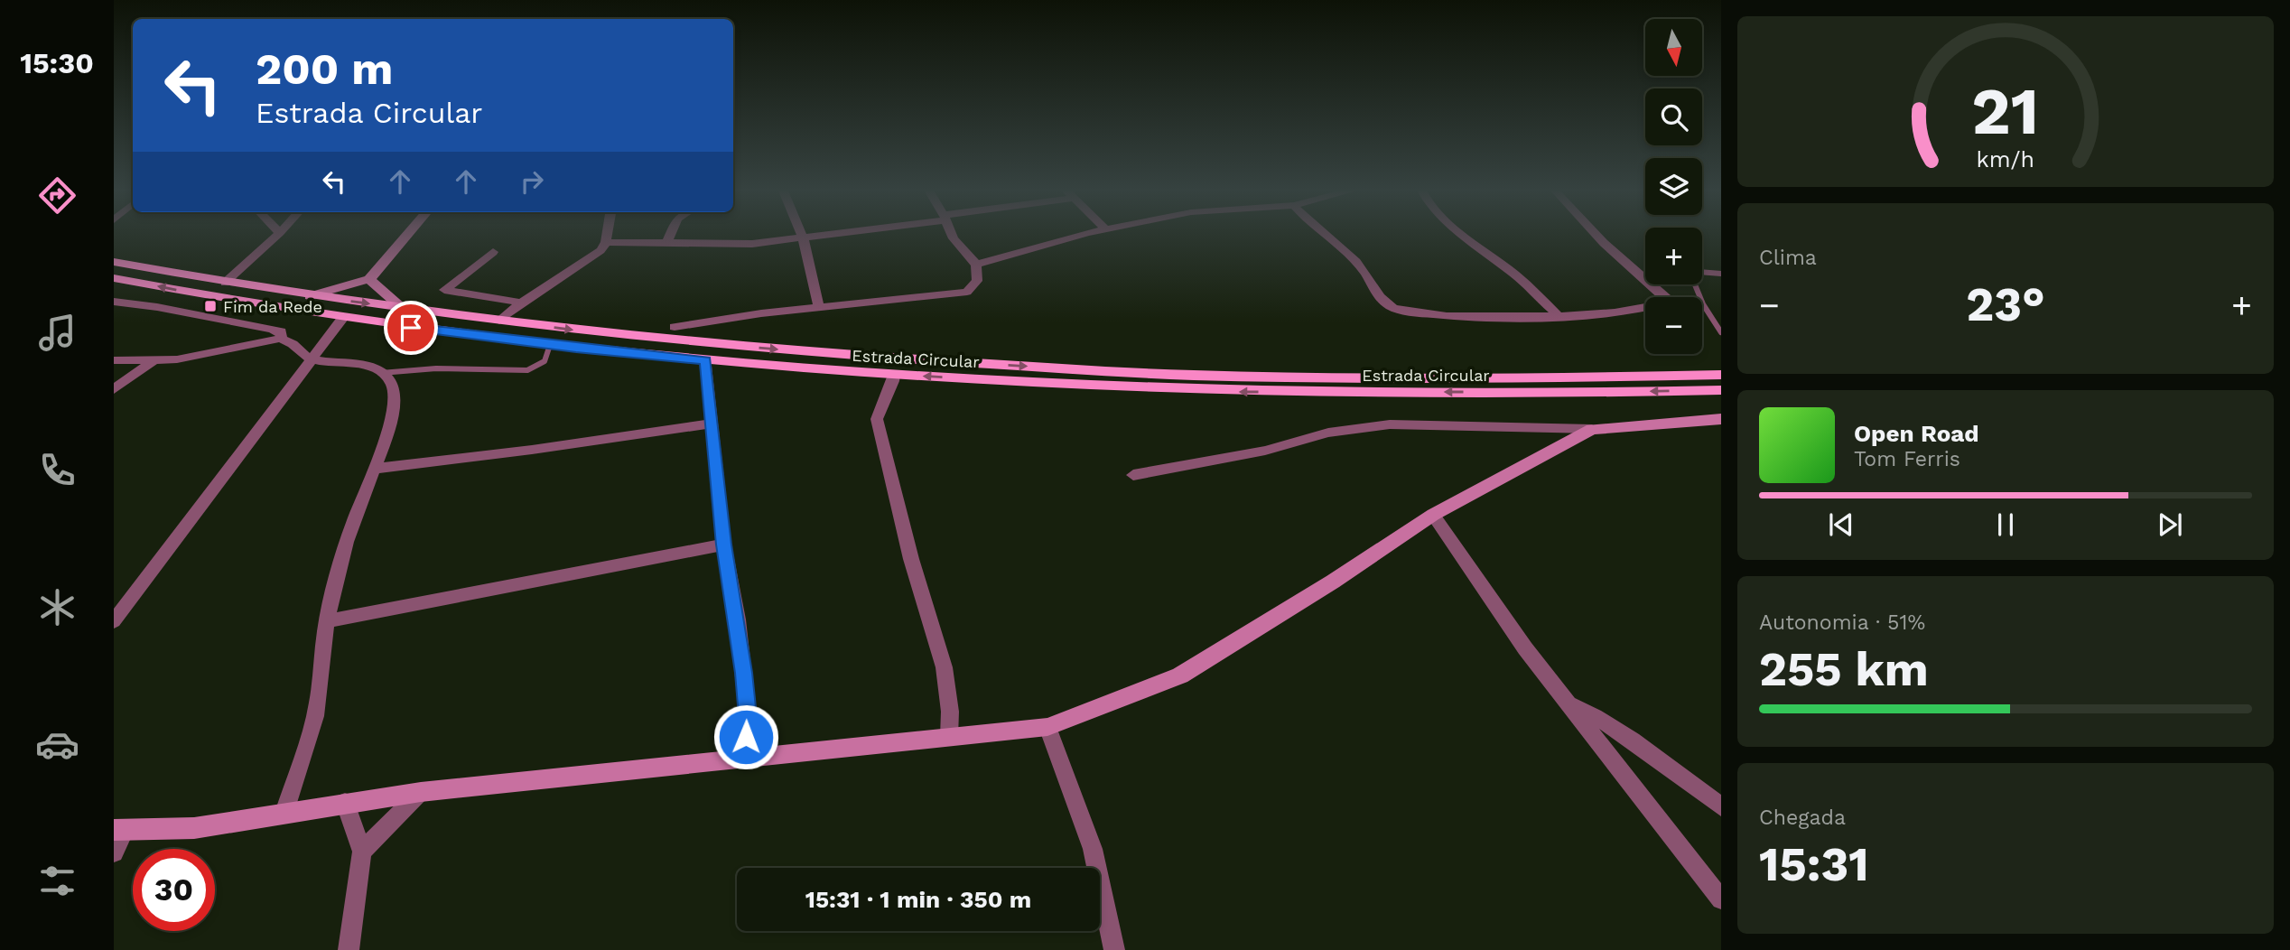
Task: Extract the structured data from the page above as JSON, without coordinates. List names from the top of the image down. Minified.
{"streets":{"main road":["Estrada Circular"]},"places":{"transit":["Fim da Rede"]},"north":"bottom","page":{"tabs":"15:30","map_buttons":["+","−"],"turn":["200 m","Estrada Circular"],"tile":["Clima",["Autonomia · 51%","255 km"],["Chegada","15:31"]],"heat":["−","23°","+"],"song":["Open Road","Tom Ferris"],"limit":"30","trip":"15:31 · 1 min · 350 m","gauge":["21","km/h"]}}
